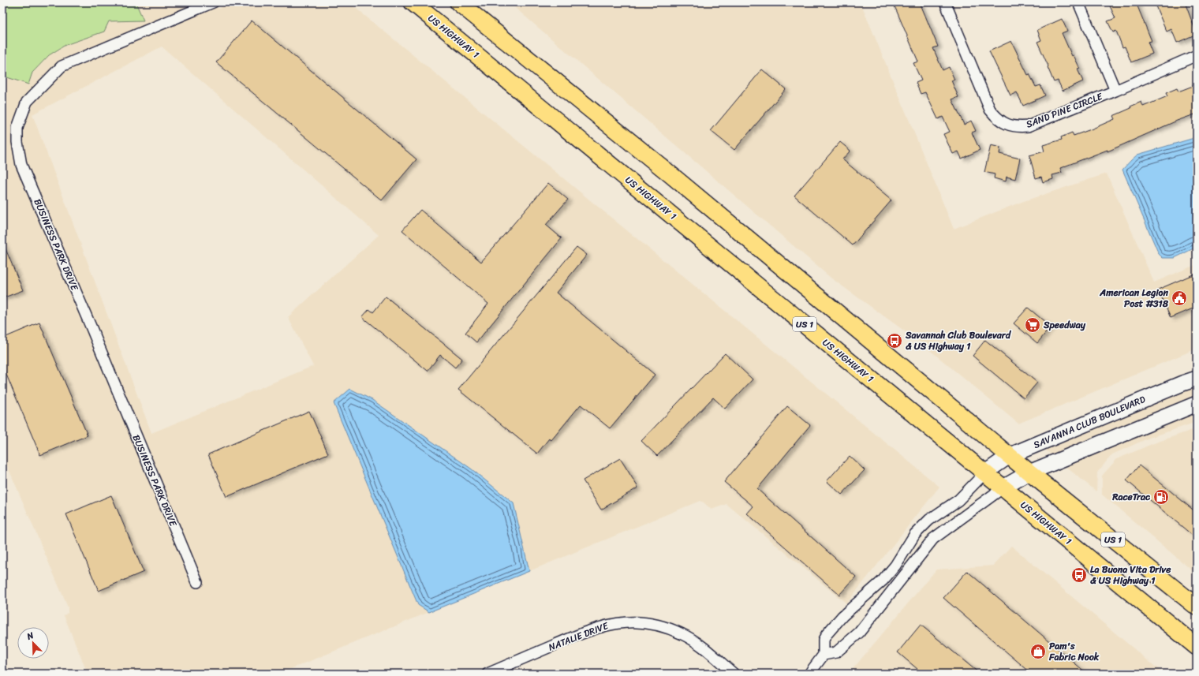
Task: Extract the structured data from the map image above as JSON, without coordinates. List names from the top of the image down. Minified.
{"streets":{"main road":["US HIGHWAY 1","US 1"],"street":["SAND PINE CIRCLE","BUSINESS PARK DRIVE","SAVANNA CLUB BOULEVARD","NATALIE DRIVE"]},"crossings":[["US HIGHWAY 1","SAVANNA CLUB BOULEVARD"],["US 1","SAVANNA CLUB BOULEVARD"]],"places":{"public building":["American Legion Post #318"],"supermarket":["Speedway"],"bus stop":["Savannah Club Boulevard & US Highway 1","La Buona Vita Drive & US Highway 1"],"fuel station":["RaceTrac"],"shop":["Pam's Fabric Nook"]},"north":"top left"}
